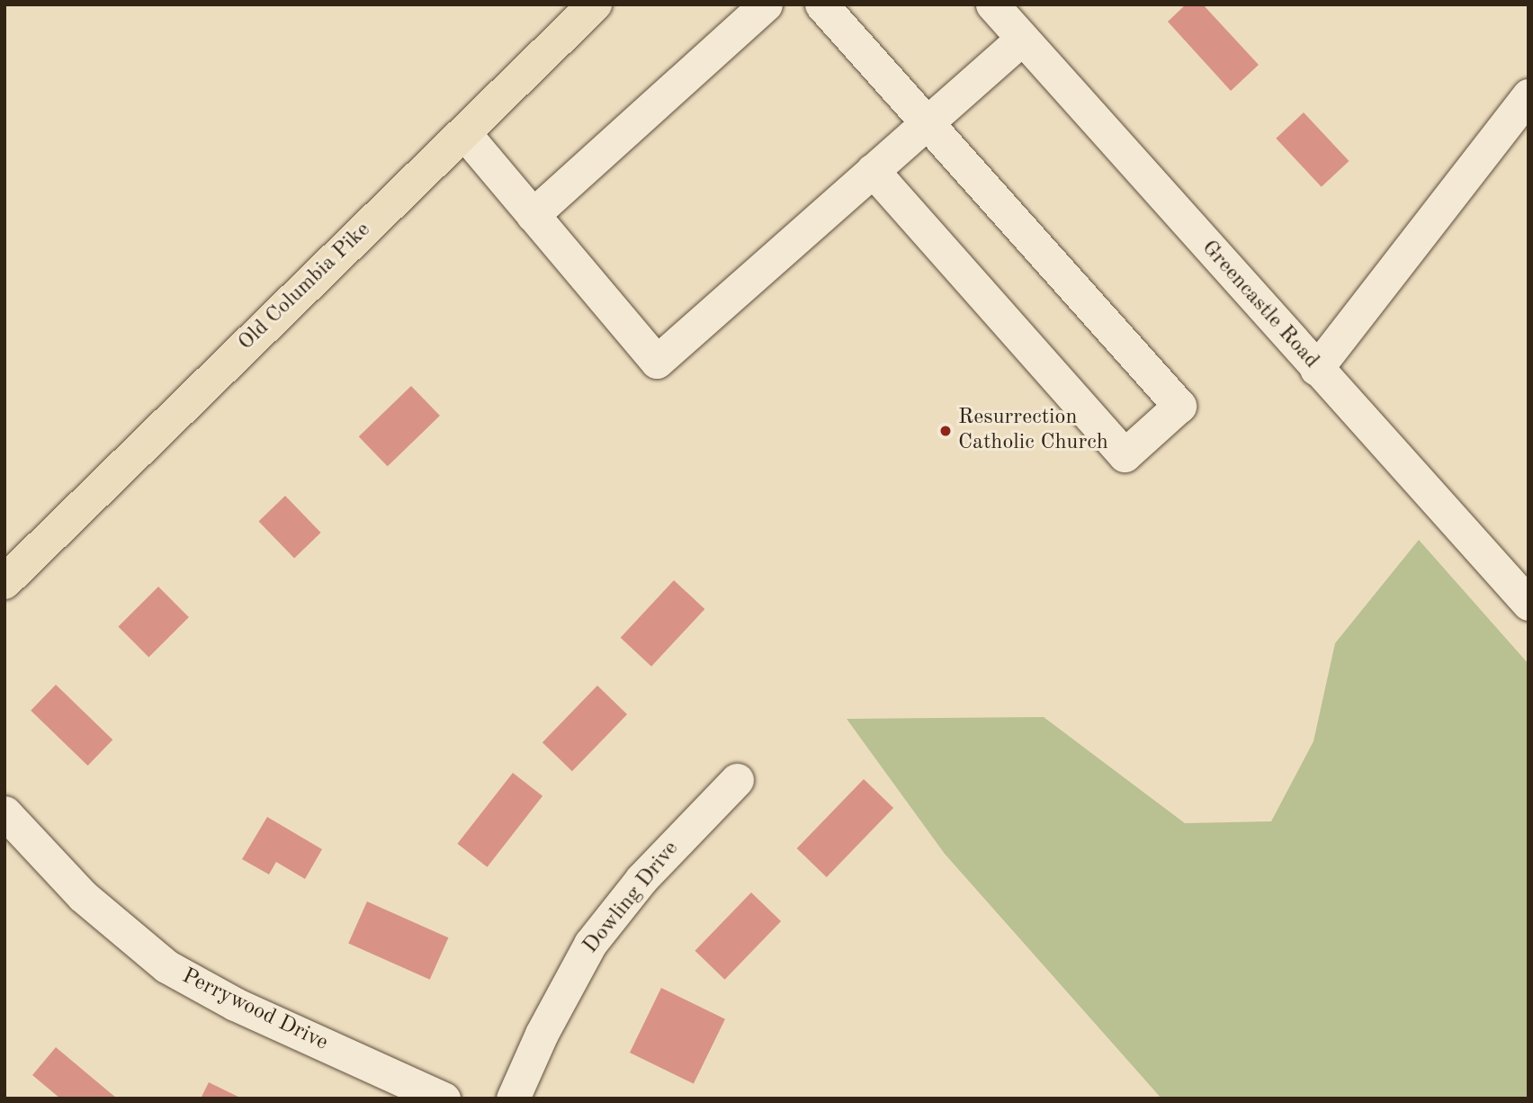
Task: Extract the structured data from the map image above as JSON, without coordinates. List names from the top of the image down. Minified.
{"streets":{"main road":["Old Columbia Pike"],"street":["Greencastle Road","Dowling Drive","Perrywood Drive"]},"places":["Resurrection Catholic Church"]}
